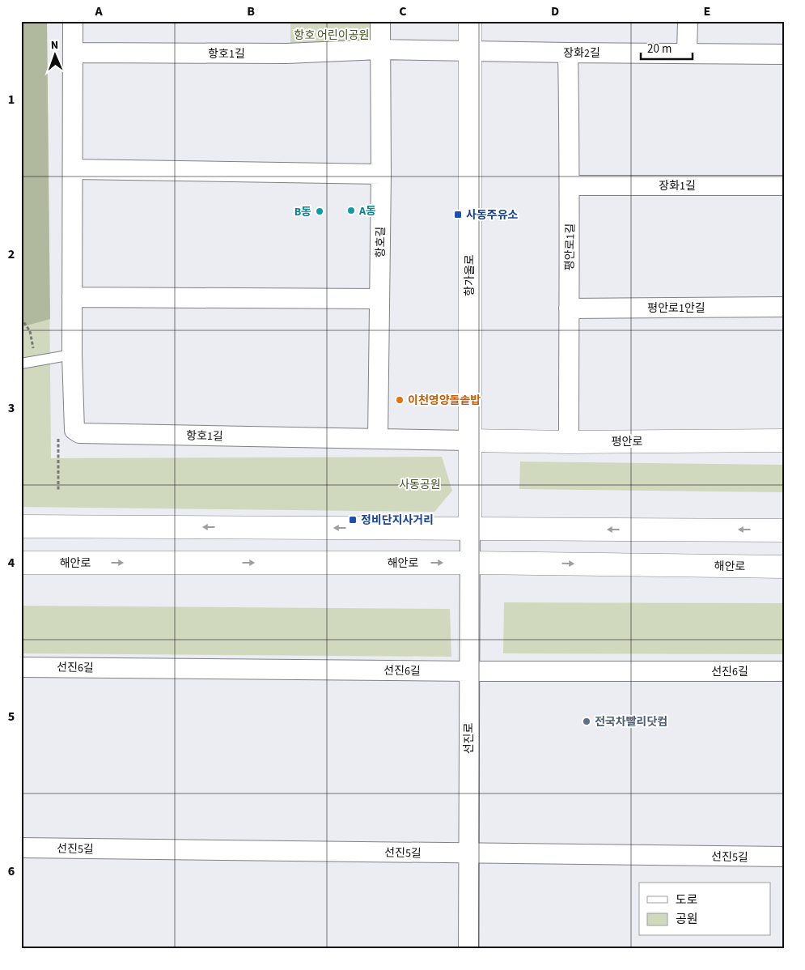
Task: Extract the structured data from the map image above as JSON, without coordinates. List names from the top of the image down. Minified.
{"streets":{"main road":["항가울로","평안로","해안로"],"street":["장화2길","항호1길","장화1길","항호길","평안로1길","평안로1안길","선진6길","선진로","선진5길"]},"crossings":[["장화2길","항호1길"],["장화2길","항호길"],["장화2길","평안로1길"],["장화2길","항가울로"],["항호1길","항호길"],["항호1길","항가울로"],["항호1길","평안로"],["장화1길","평안로1길"],["평안로1길","평안로1안길"],["평안로1길","평안로"],["항가울로","평안로"],["항가울로","선진로"],["해안로","선진로"],["선진6길","선진로"],["선진로","선진5길"]],"parks":["항호 어린이공원","사동공원"],"places":{"other":["A동","B동","이천영양돌솥밥","전국차빨리닷컴"],"transit":["사동주유소","정비단지사거리"]},"legend":["도로","공원"],"scale_bar":"20 m","north":"top","grid":{"columns":["A","B","C","D","E"],"rows":["1","2","3","4","5","6"]}}
